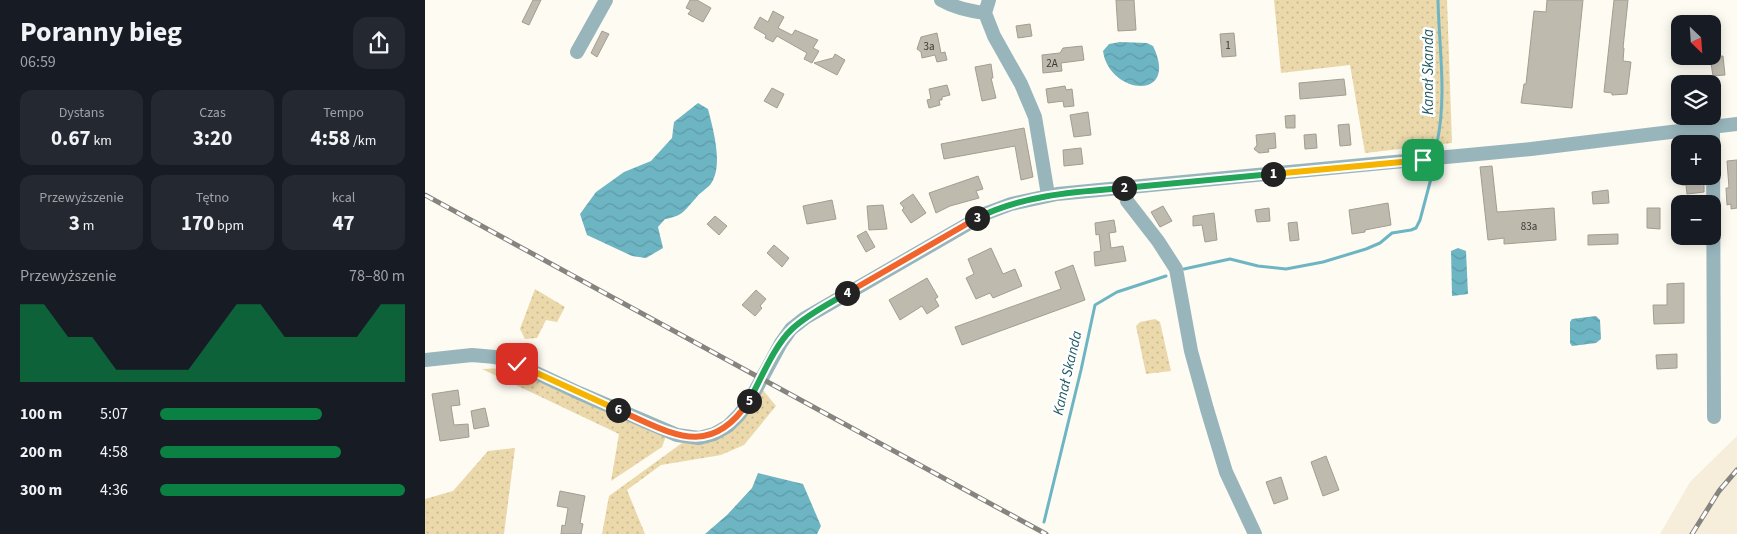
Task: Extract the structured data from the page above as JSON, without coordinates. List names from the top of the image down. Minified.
{"water":["Kanał Skanda"],"house_numbers":["1","3a","2A","83a"],"north":"bottom right","page":{"heading":["Poranny bieg","06:59"],"map_buttons":["+","−"],"stats":[["Dystans","0.67 km"],["Czas","3:20"],["Tempo","4:58 /km"],["Przewyższenie","3 m"],["Tętno","170 bpm"],["kcal","47"]],"pins":["1","2","3","4","5","6"],"chart":["Przewyższenie","78–80 m"],"list":[{"name":"100 m","note":"5:07"},{"name":"200 m","note":"4:58"},{"name":"300 m","note":"4:36"}]}}
